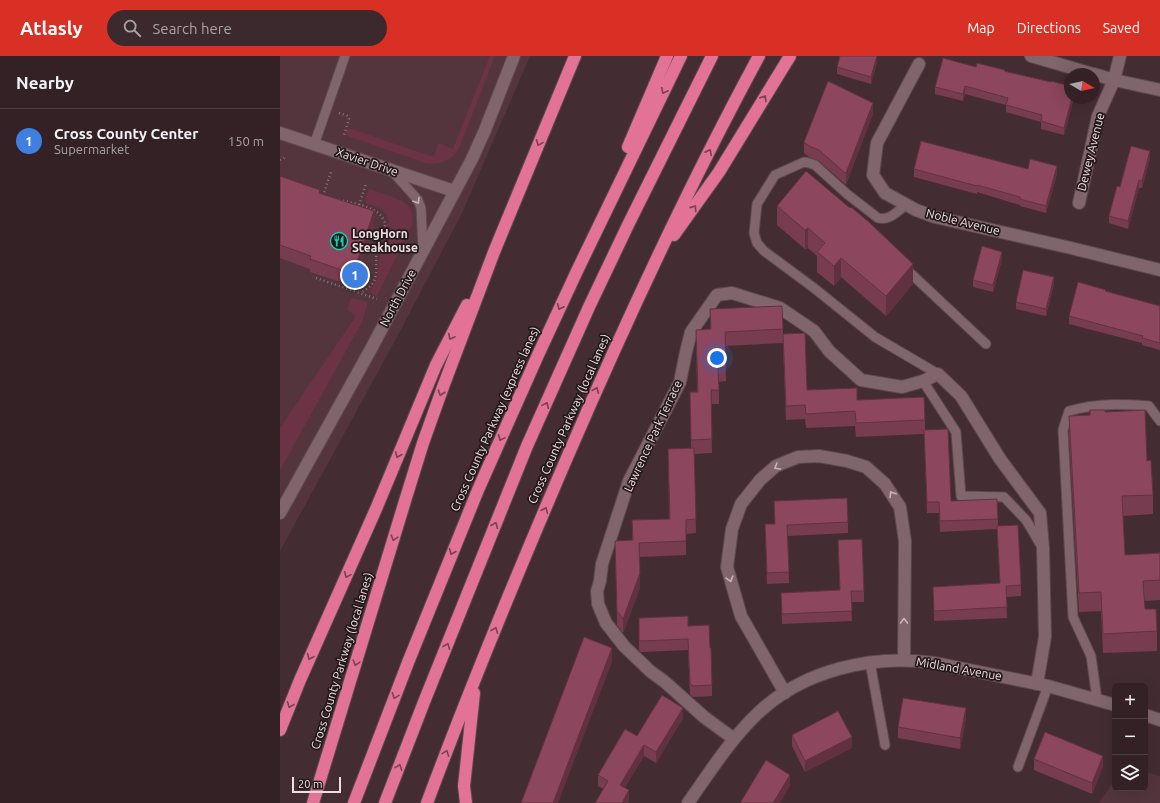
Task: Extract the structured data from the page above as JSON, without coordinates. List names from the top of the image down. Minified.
{"streets":{"highway":["Cross County Parkway (express lanes)","Cross County Parkway (local lanes)"],"street":["Dewey Avenue","Xavier Drive","Noble Avenue","North Drive","Lawrence Park Terrace","Midland Avenue"]},"crossings":[["Xavier Drive","North Drive"],["Lawrence Park Terrace","Midland Avenue"]],"places":{"restaurant":["LongHorn Steakhouse"]},"scale_bar":"20 m","north":"right","page":{"header":"Atlasly","search":"Search here","nav":["Map","Directions","Saved"],"heading":"Nearby","list":[{"mark":"1","name":"Cross County Center","note":"Supermarket","value":"150 m"}],"pins":"1","map_buttons":["+","−"],"scale":"20 m"}}
